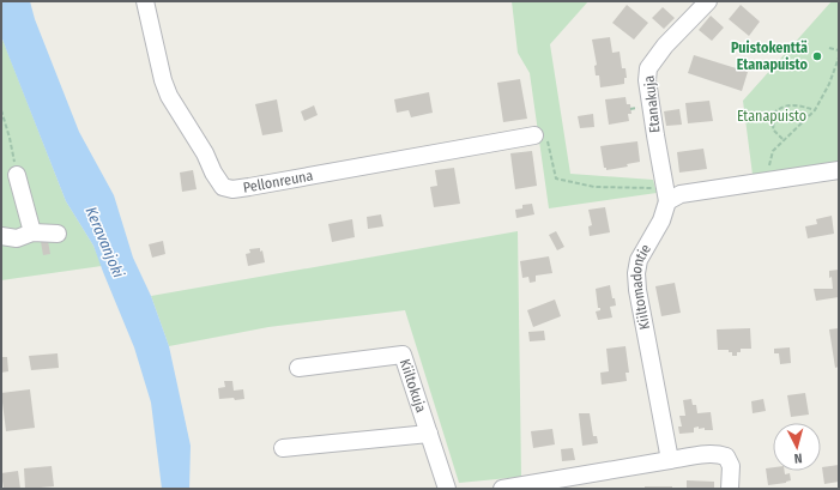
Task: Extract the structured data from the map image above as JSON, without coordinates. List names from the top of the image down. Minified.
{"streets":{"street":["Etanakuja","Pellonreuna","Kiiltomadontie","Kiiltokuja"]},"crossings":[["Etanakuja","Kiiltomadontie"]],"water":["Keravanjoki"],"parks":["Etanapuisto"],"places":["Puistokenttä Etanapuisto"],"north":"bottom"}
